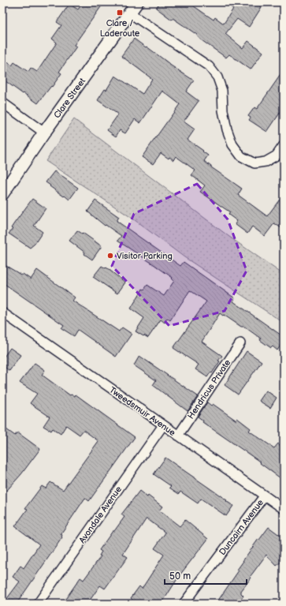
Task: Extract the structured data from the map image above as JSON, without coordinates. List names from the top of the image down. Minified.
{"streets":{"street":["Clare Street","Hendricus Private","Tweedsmuir Avenue","Avondale Avenue","Duncairn Avenue"]},"crossings":[["Hendricus Private","Tweedsmuir Avenue"],["Tweedsmuir Avenue","Avondale Avenue"],["Tweedsmuir Avenue","Duncairn Avenue"]],"places":{"transit":["Clare / Laderoute"],"other":["Visitor Parking"]},"scale_bar":"50 m"}
